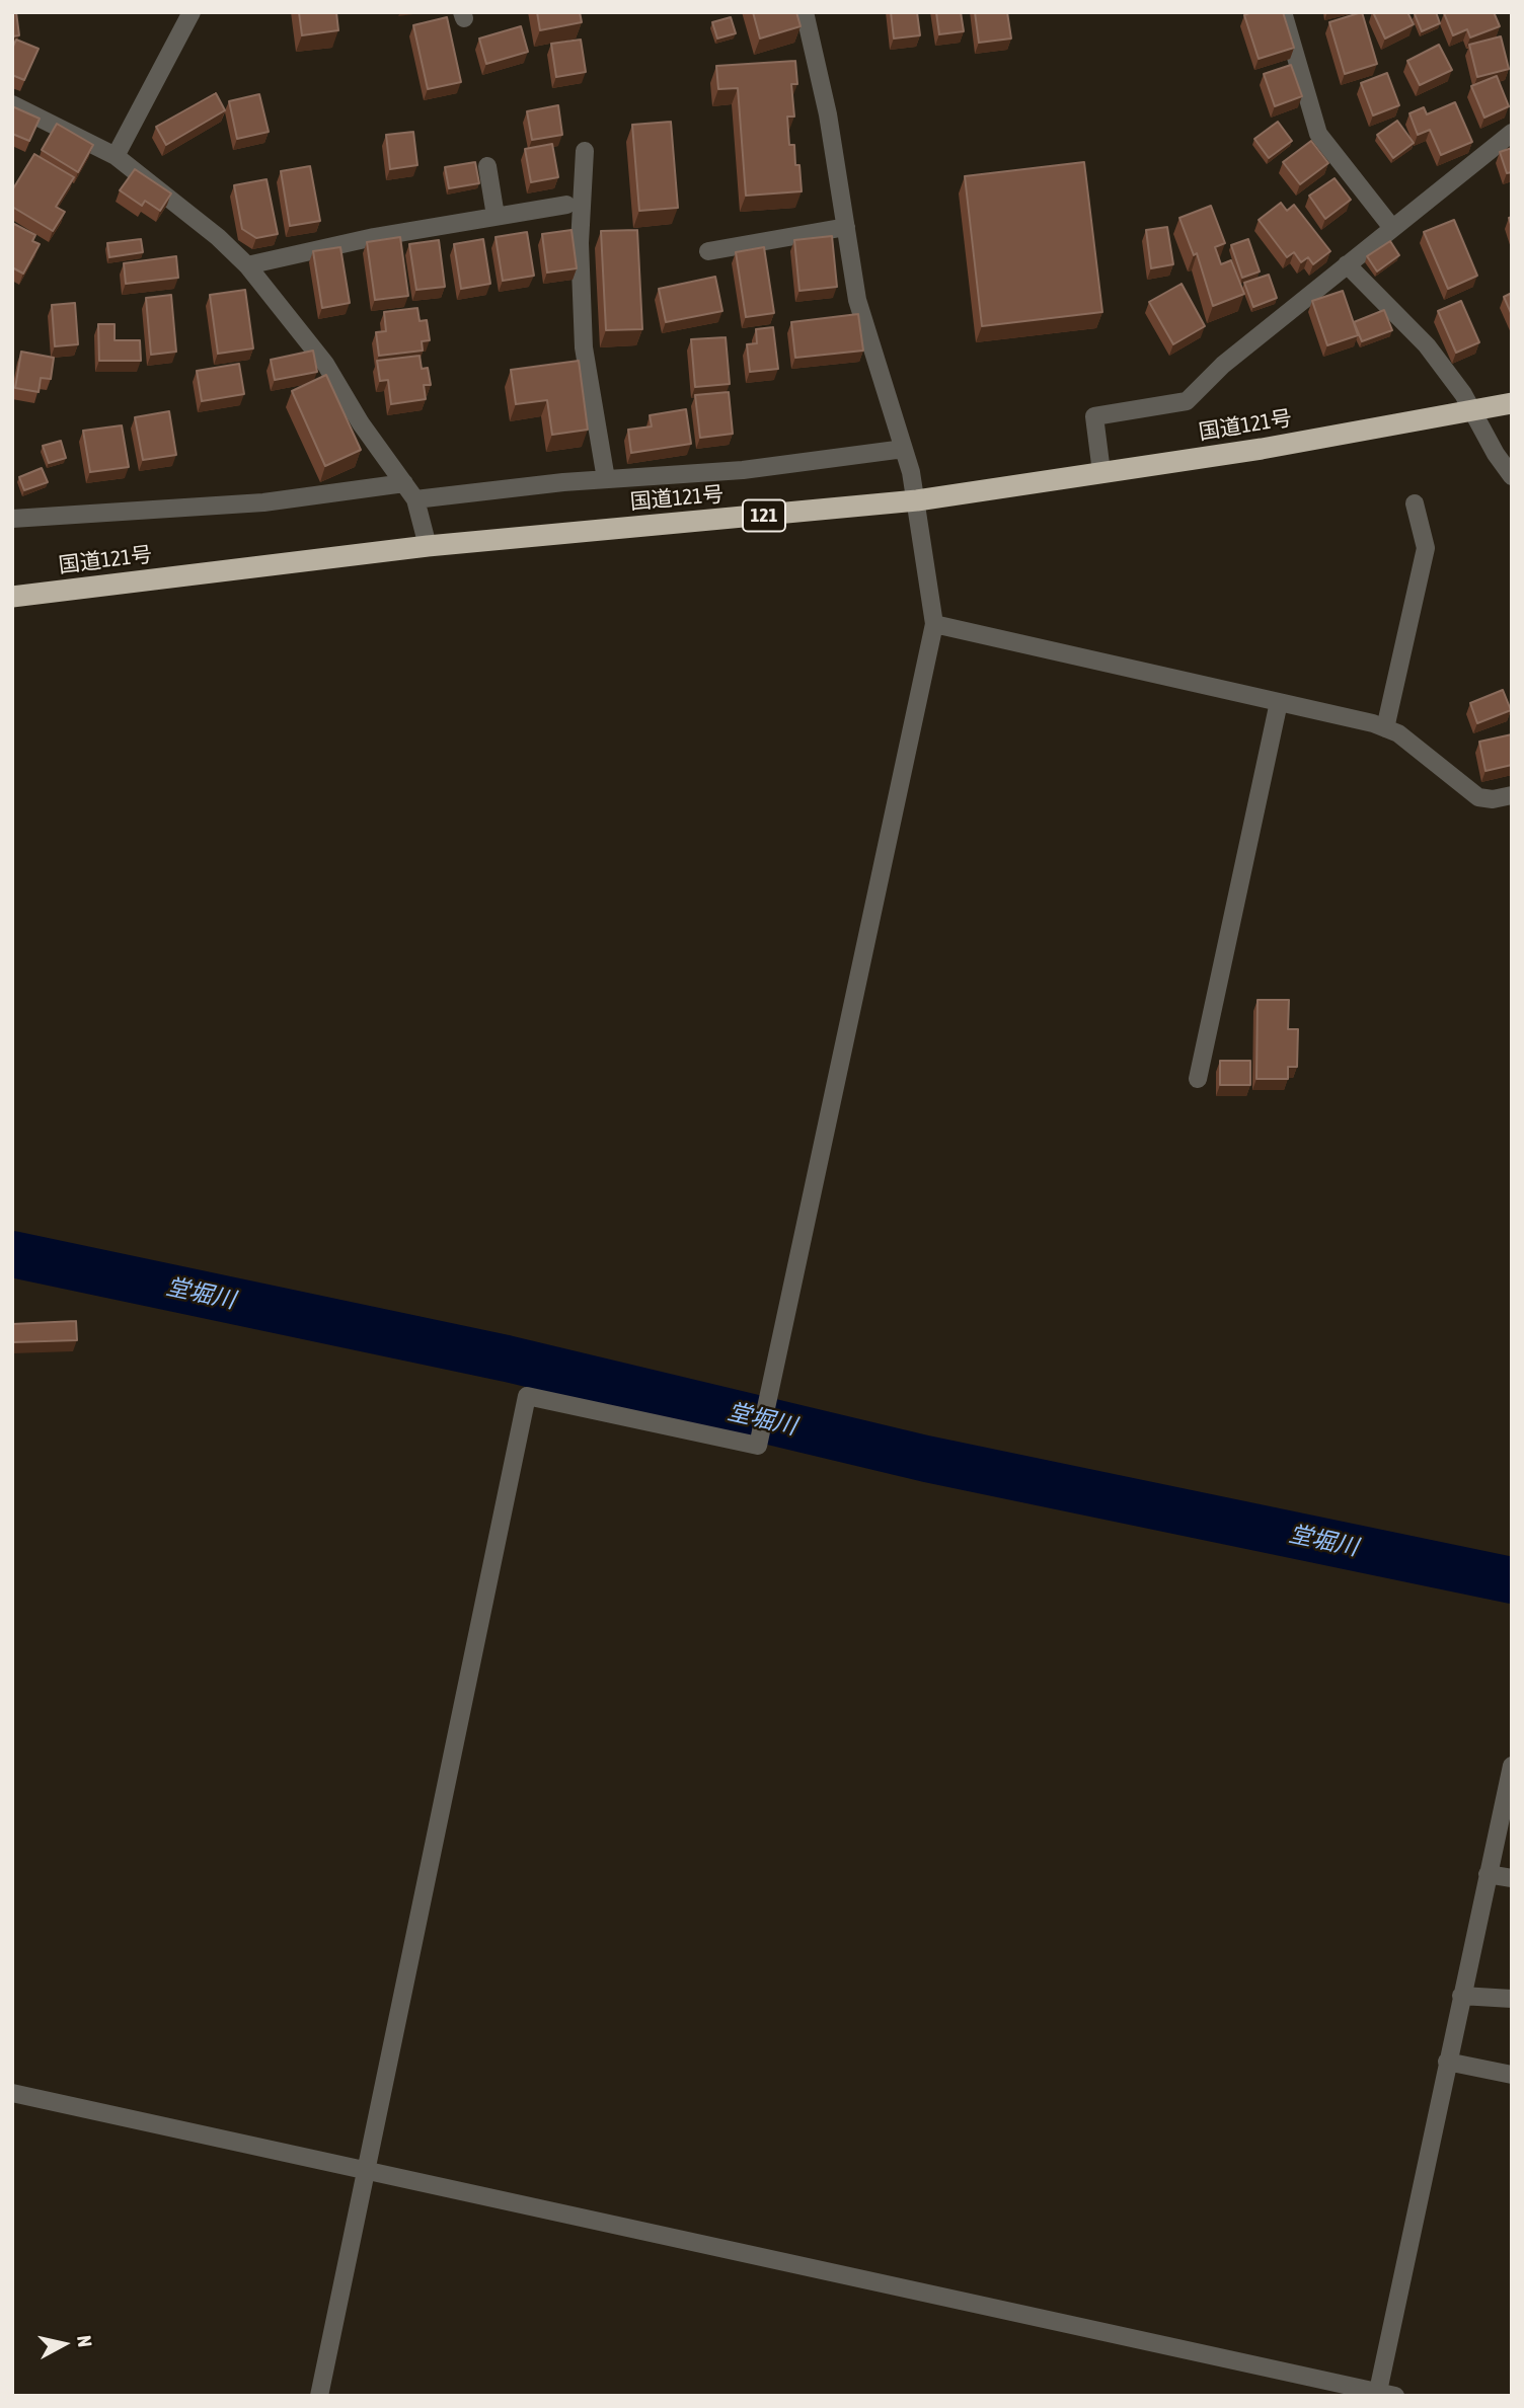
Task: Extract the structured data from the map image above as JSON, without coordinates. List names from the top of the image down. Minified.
{"streets":{"highway":["国道121号","121"]},"water":["堂堀川"],"north":"right"}
